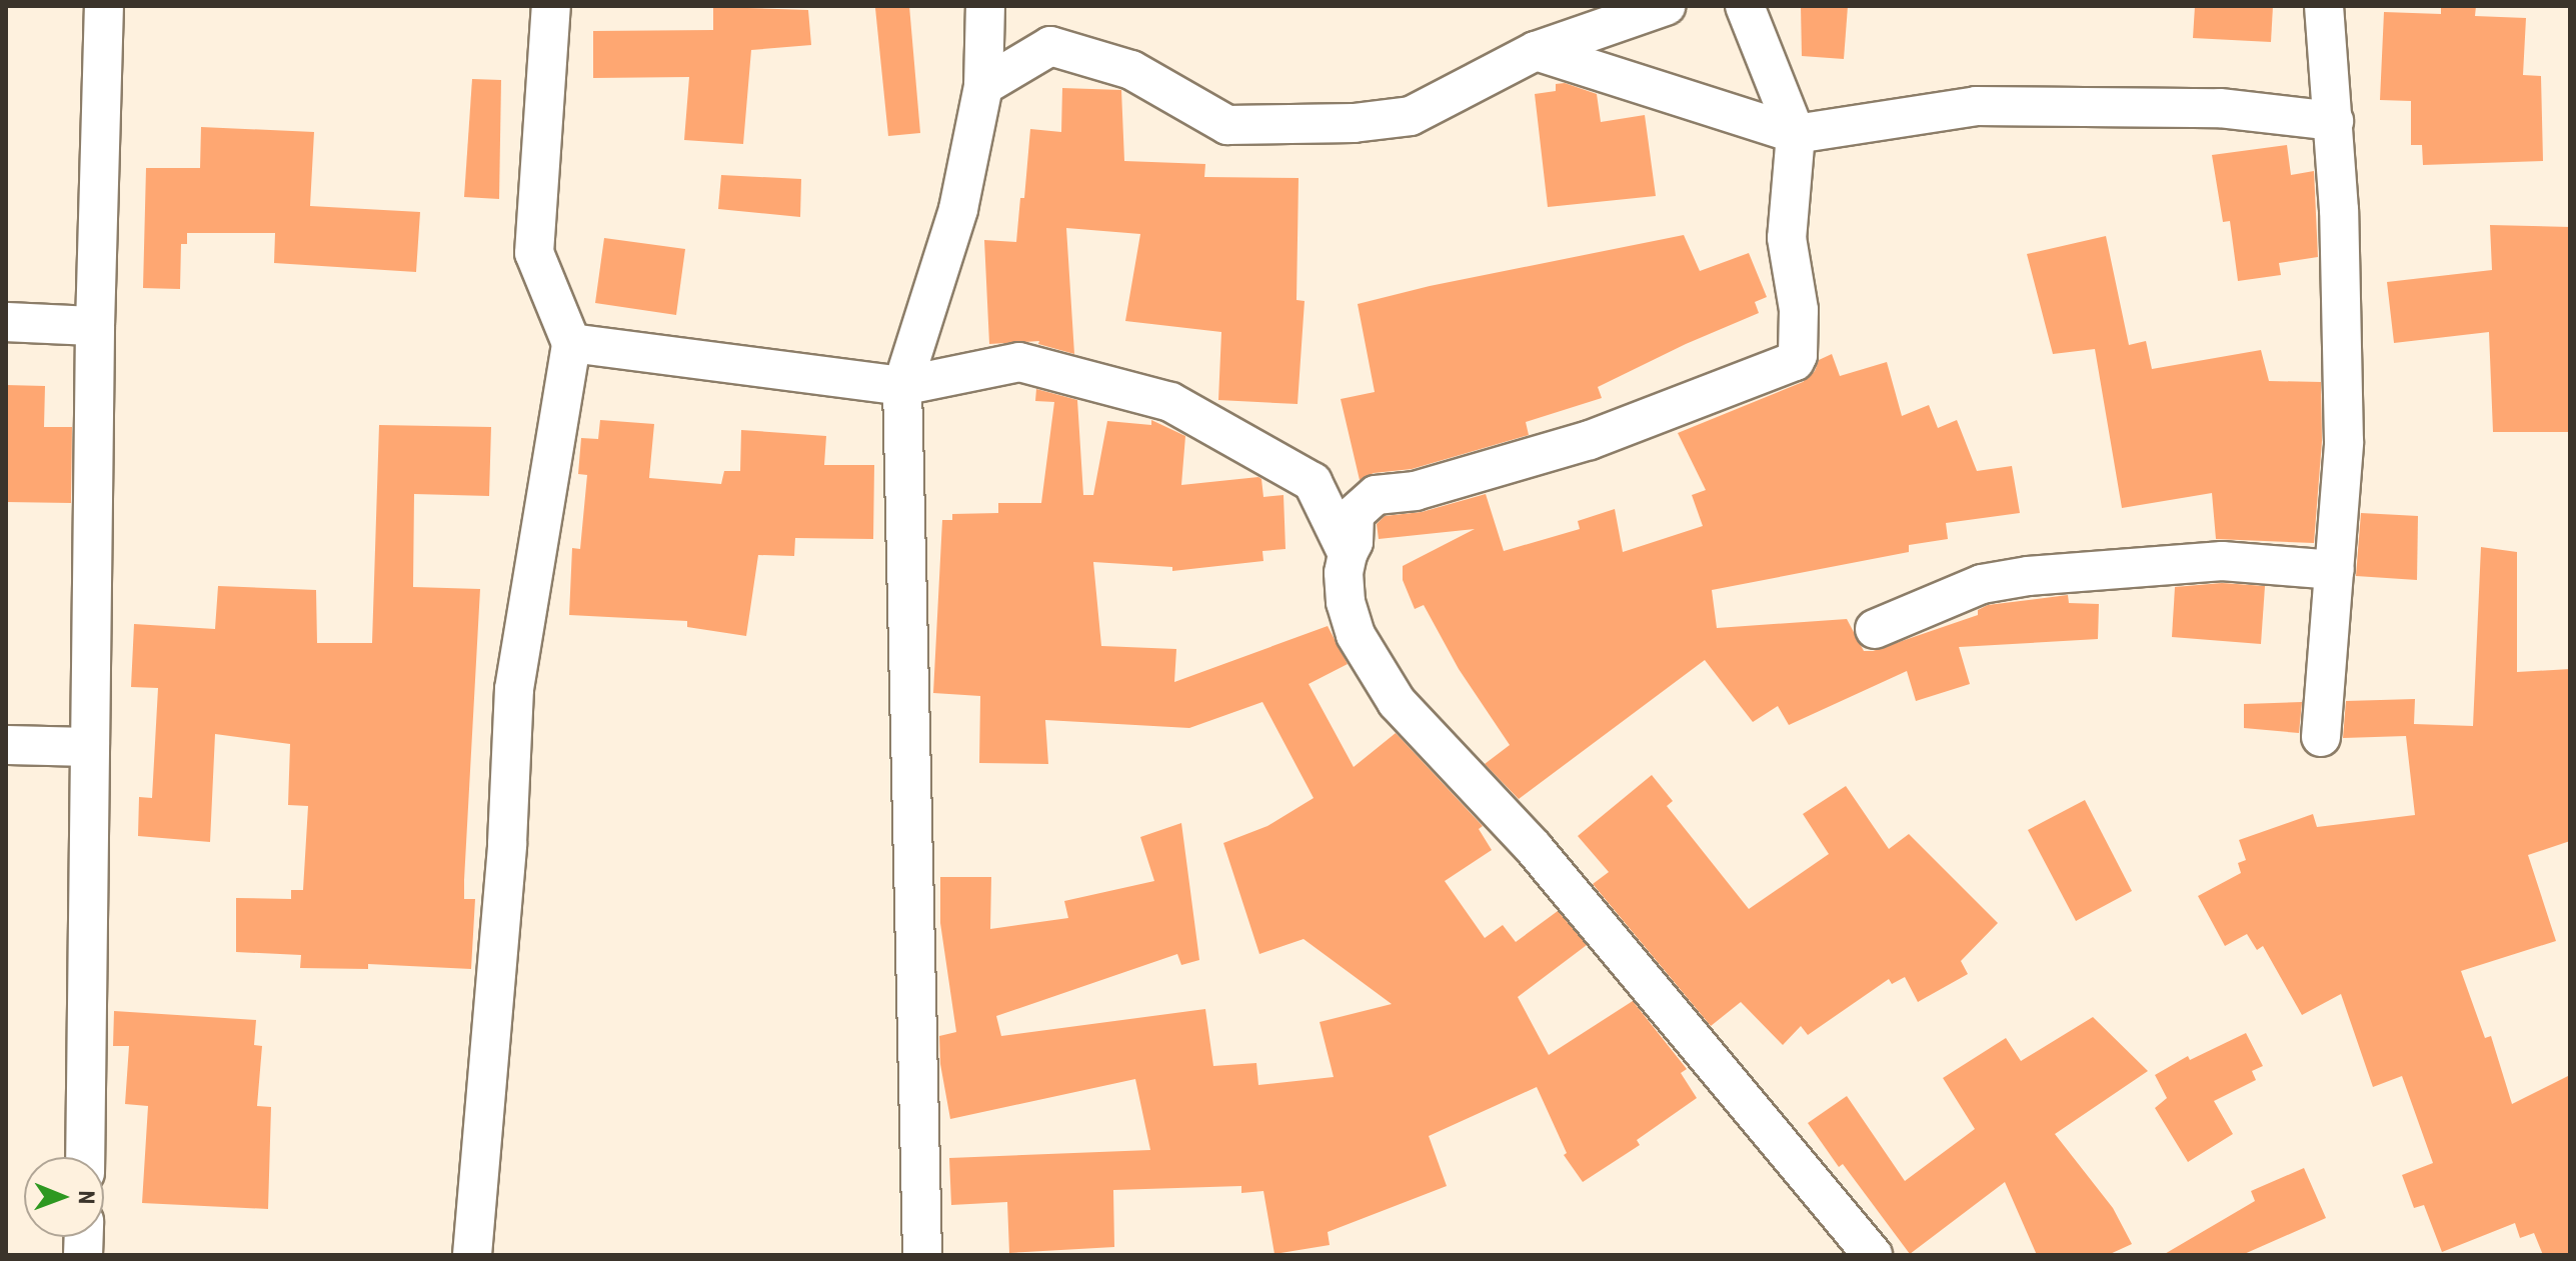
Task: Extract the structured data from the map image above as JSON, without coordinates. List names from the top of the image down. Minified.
{"north":"right"}
